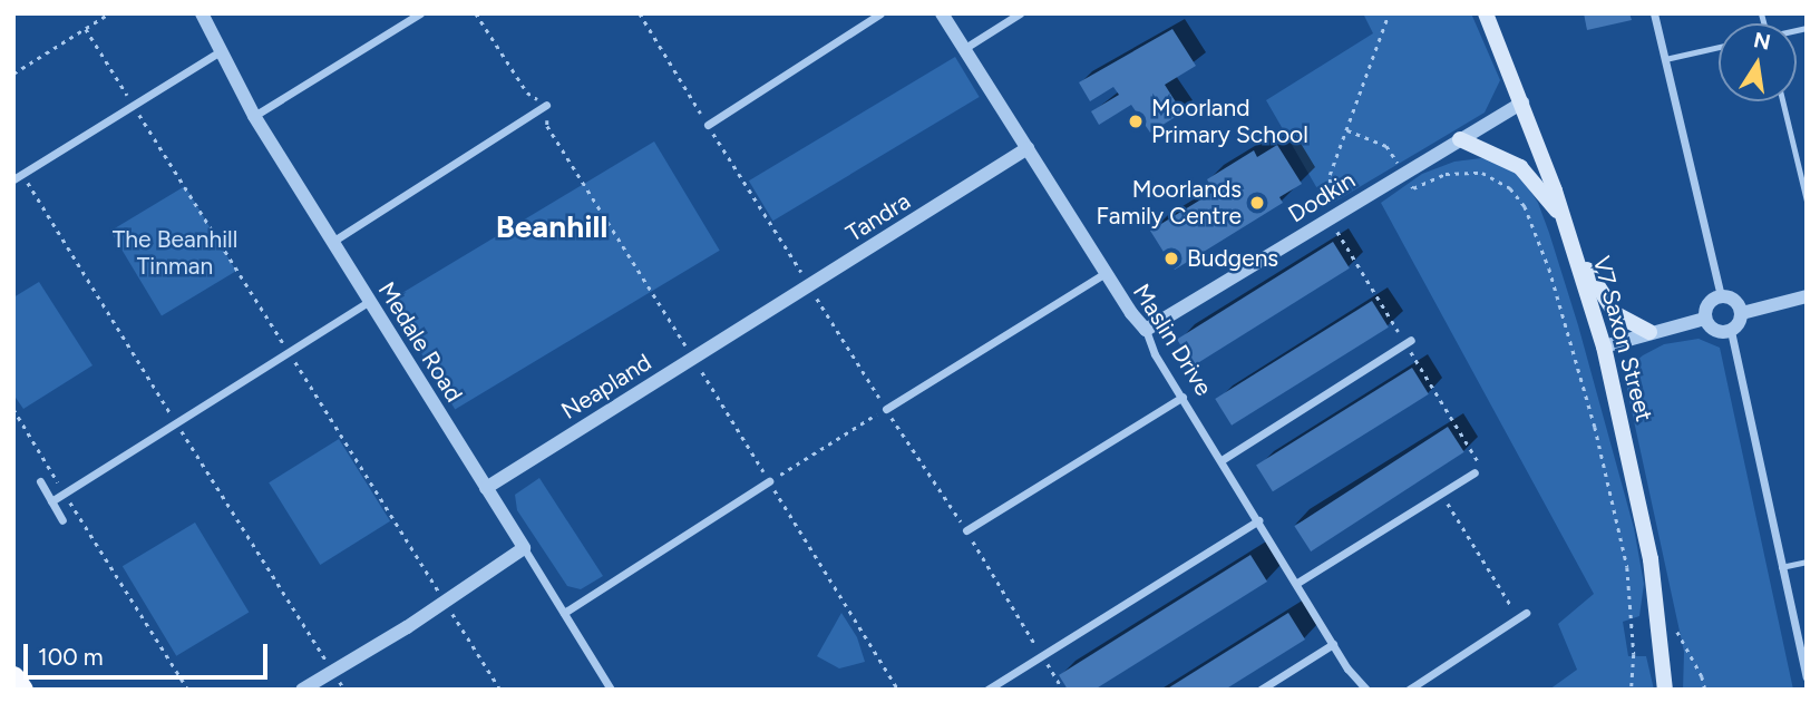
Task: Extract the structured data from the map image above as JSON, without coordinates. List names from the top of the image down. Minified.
{"streets":{"main road":["V7 Saxon Street"],"street":["Dodkin","Tandra","Maslin Drive","Medale Road","Neapland"]},"crossings":[["Dodkin","V7 Saxon Street"],["Dodkin","Maslin Drive"],["Tandra","Maslin Drive"],["Tandra","Neapland"],["Medale Road","Neapland"]],"districts":["Beanhill"],"parks":["The Beanhill Tinman"],"places":["Moorland Primary School","Moorlands Family Centre","Budgens"],"scale_bar":"100 m","north":"top"}
